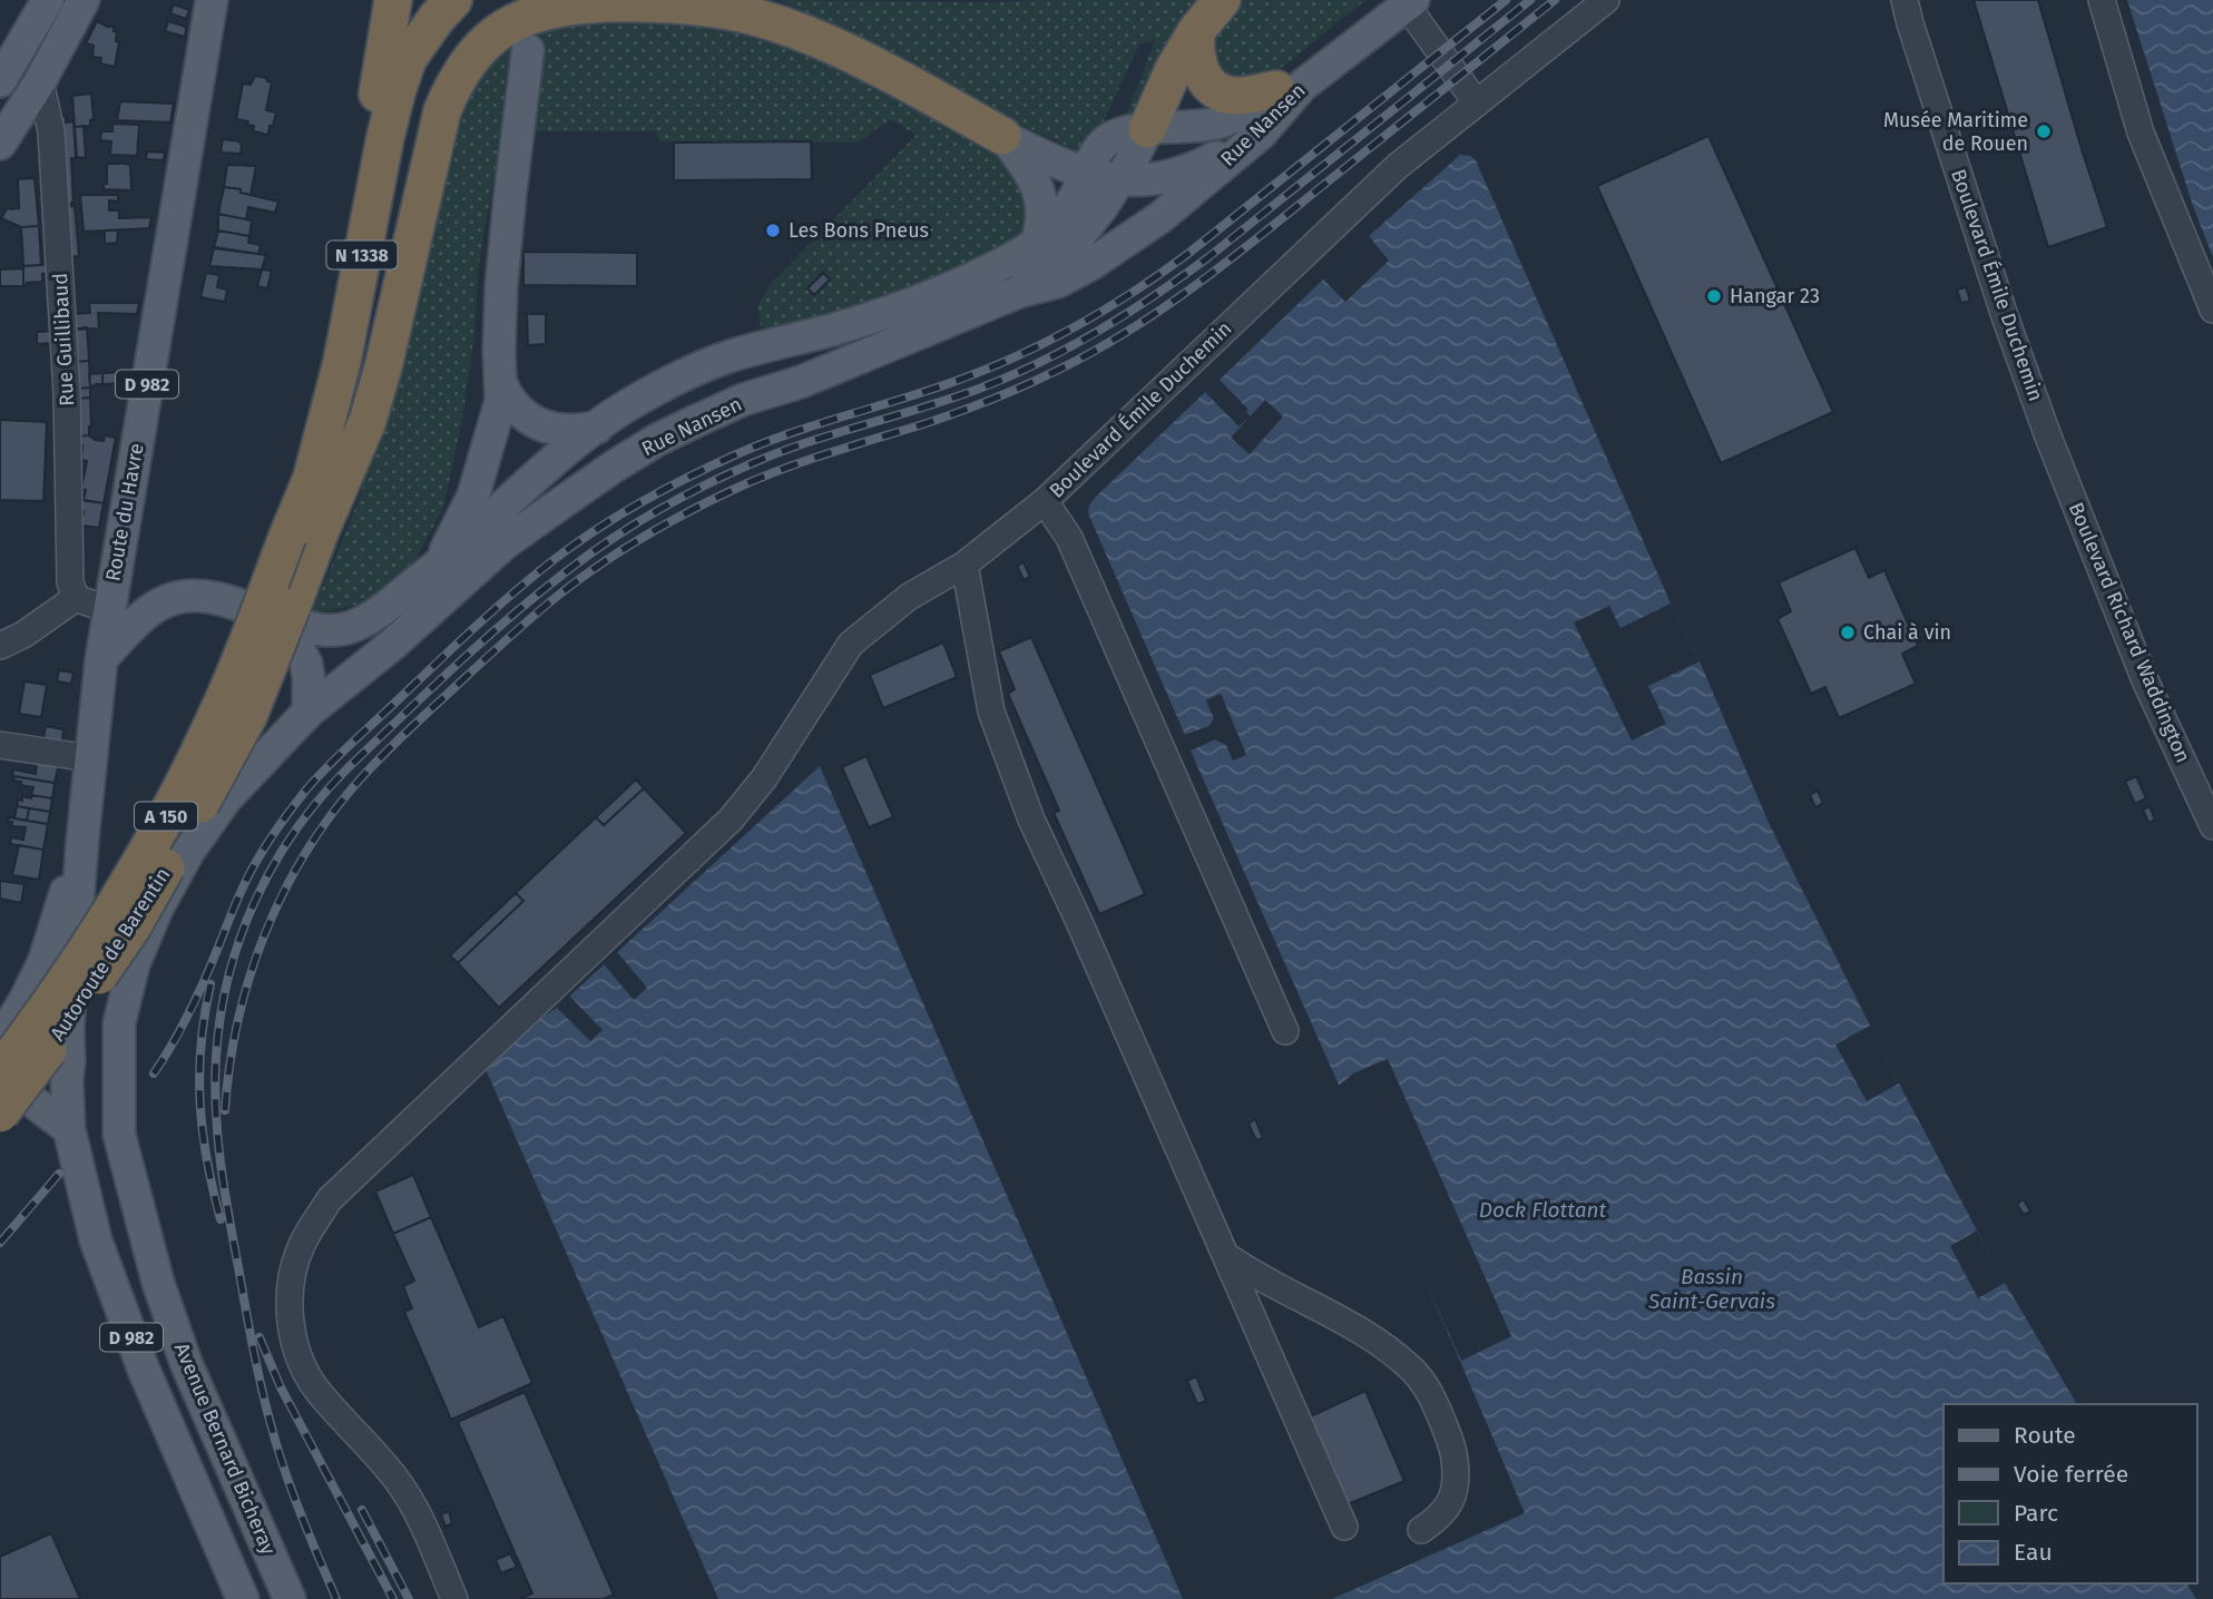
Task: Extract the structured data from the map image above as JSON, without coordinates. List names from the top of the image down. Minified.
{"streets":{"highway":["N 1338","A 150","Autoroute de Barentin"],"main road":["Rue Nansen","D 982","Route du Havre","Avenue Bernard Bicheray"],"street":["Boulevard Émile Duchemin","Rue Guillibaud","Boulevard Richard Waddington"]},"crossings":[["Rue Nansen","Route du Havre"],["Rue Nansen","Autoroute de Barentin"],["Rue Nansen","Avenue Bernard Bicheray"],["N 1338","A 150"],["N 1338","Autoroute de Barentin"],["Boulevard Émile Duchemin","Boulevard Richard Waddington"],["D 982","Route du Havre"],["A 150","Autoroute de Barentin"]],"water":["Dock Flottant","Bassin Saint-Gervais"],"places":["Musée Maritime de Rouen","Les Bons Pneus","Hangar 23","Chai à vin"],"legend":["Route","Voie ferrée","Parc","Eau"]}
